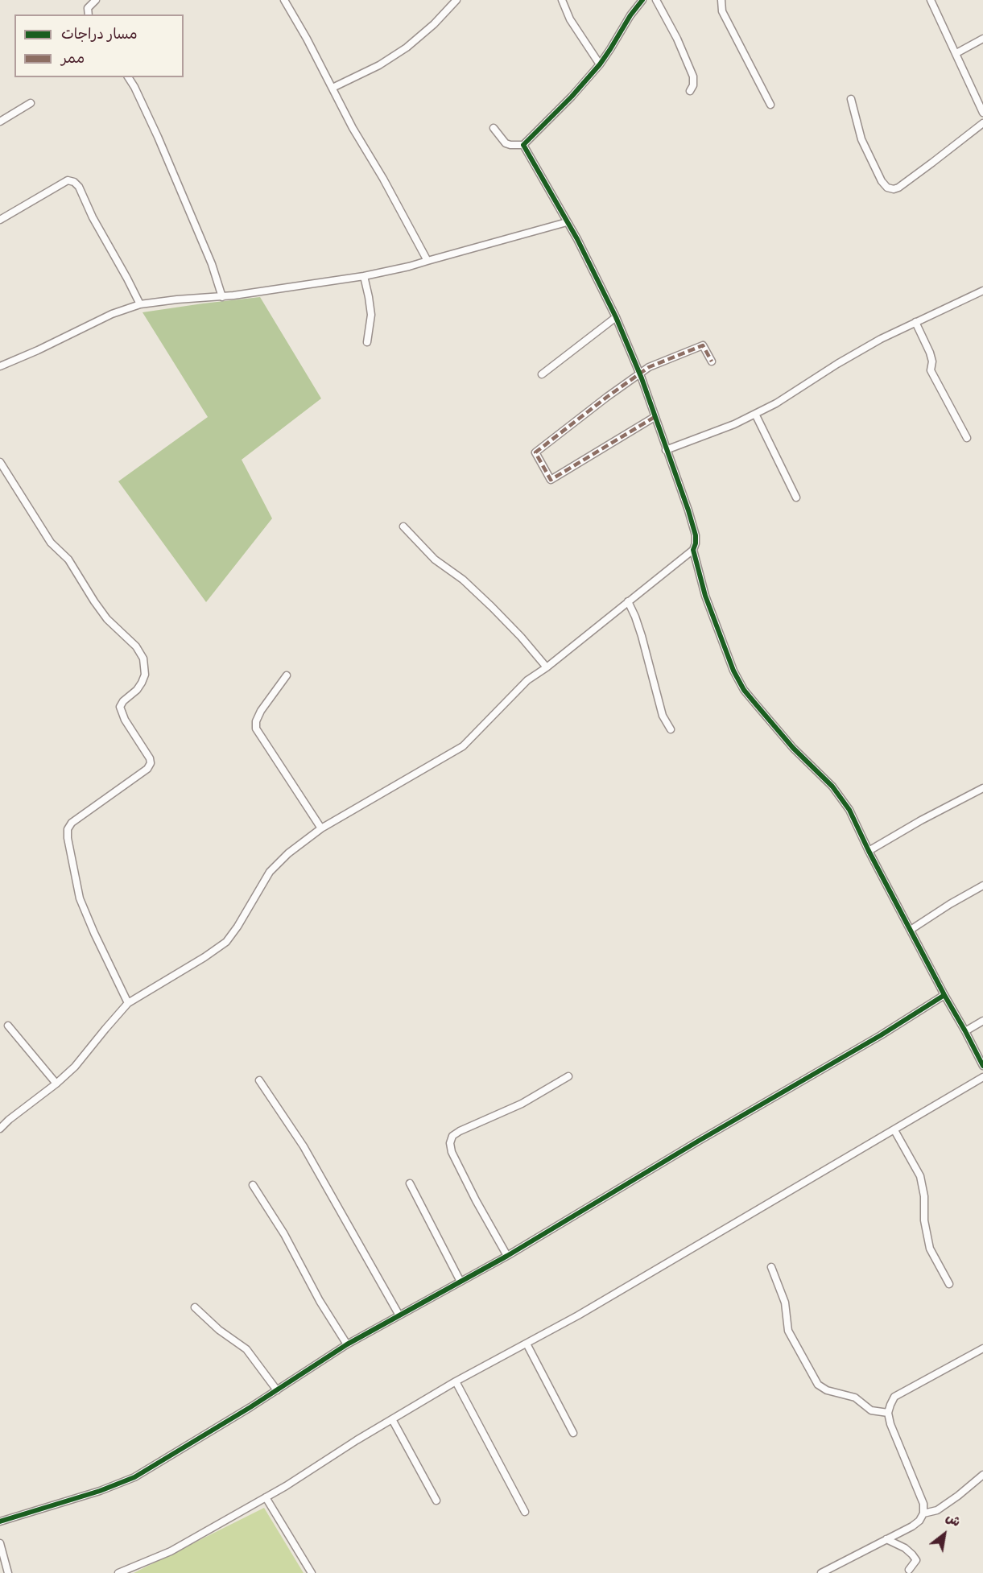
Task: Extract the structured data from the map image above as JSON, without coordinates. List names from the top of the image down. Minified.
{"legend":["مسار دراجات","ممر"],"north":"top right"}
